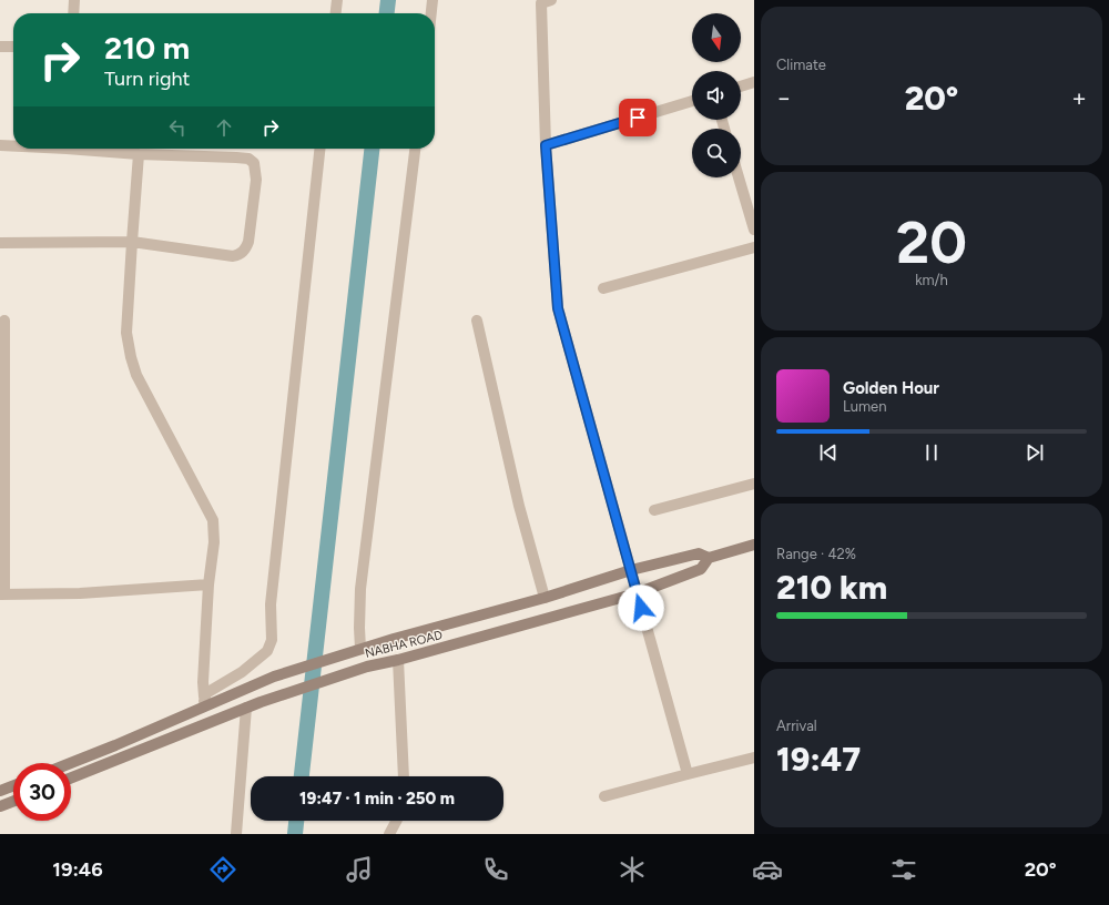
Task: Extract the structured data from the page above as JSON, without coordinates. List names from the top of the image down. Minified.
{"streets":{"main road":["NABHA ROAD"]},"north":"bottom","page":{"tile":["Climate",["20","km/h"],["Range · 42%","210 km"],["Arrival","19:47"]],"turn":["210 m","Turn right"],"heat":["−","20°","+"],"song":["Golden Hour","Lumen"],"limit":"30","trip":"19:47 · 1 min · 250 m","tabs":["19:46","20°"]}}
